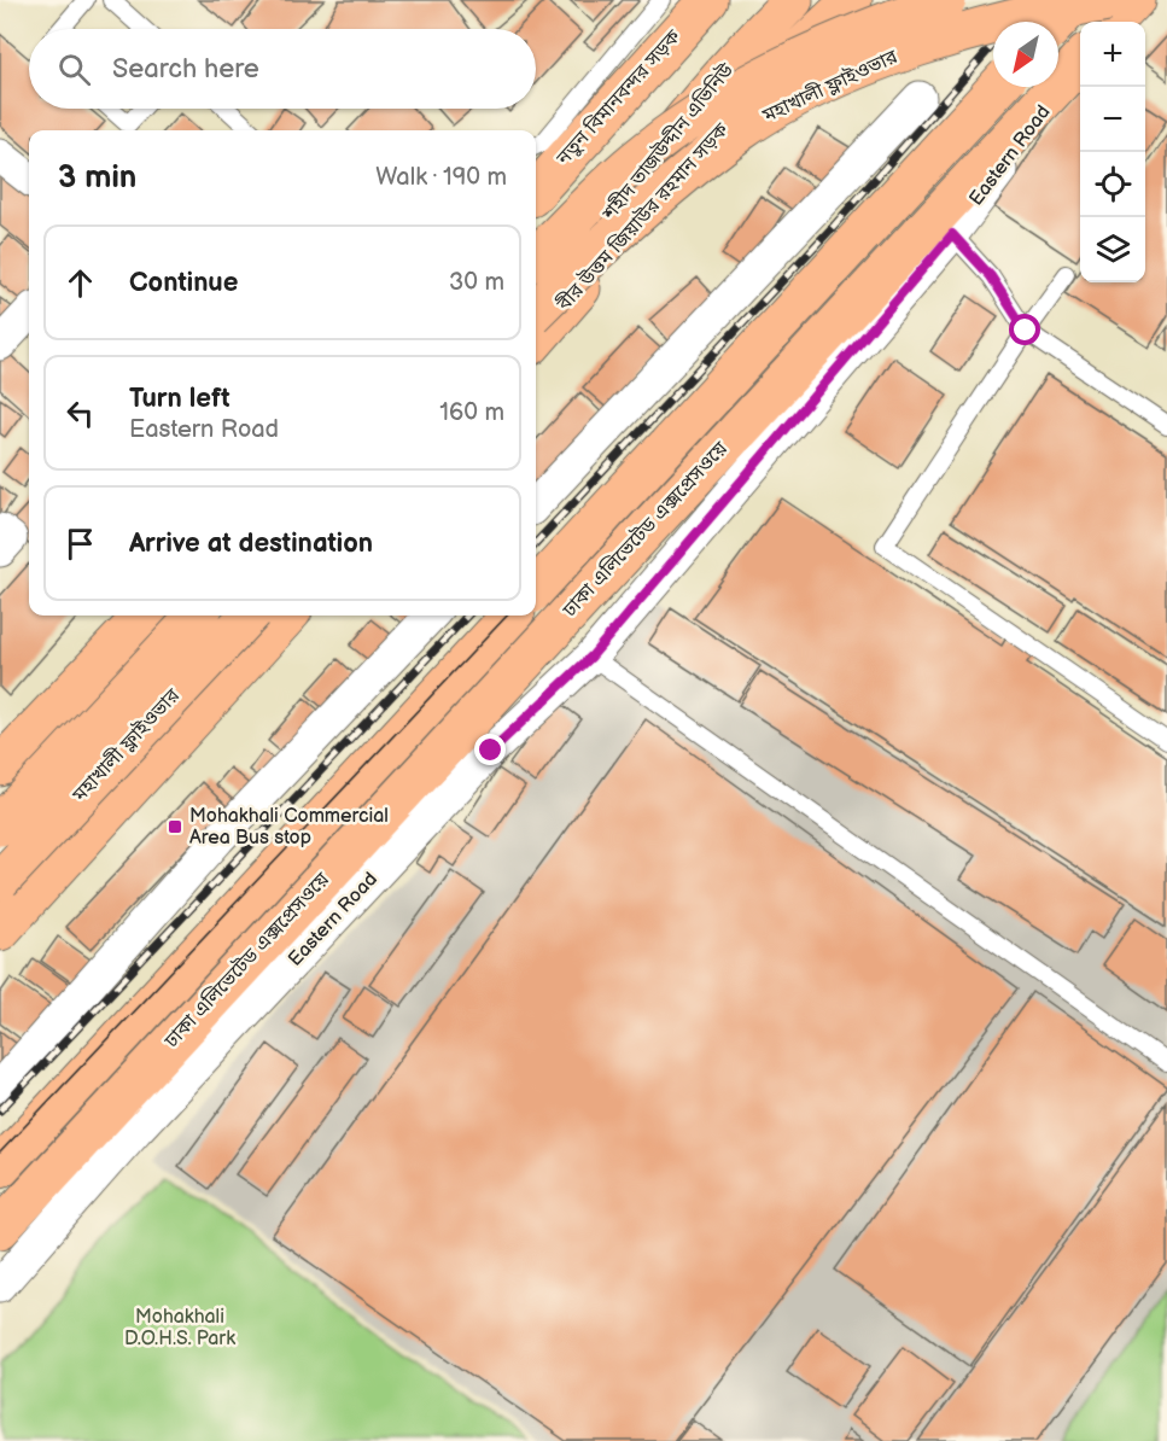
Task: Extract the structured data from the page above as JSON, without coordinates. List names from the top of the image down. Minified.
{"streets":{"main road":["মহাখালী ফ্লাইওভার","নতুন বিমানবন্দর সড়ক","শহীদ তাজউদ্দীন এভিনিউ","বীর উত্তম জিয়াউর রহমান সড়ক","ঢাকা এলিভেটেড এক্সপ্রেসওয়ে"],"street":["Eastern Road"]},"parks":["Mohakhali D.O.H.S. Park"],"places":{"transit":["Mohakhali Commercial Area Bus stop"]},"north":"bottom left","page":{"map_buttons":["+","−"],"search":"Search here","heading":["3 min","Walk · 190 m"],"list":[["Continue","30 m"],["Turn left","Eastern Road","160 m"],"Arrive at destination"]}}
